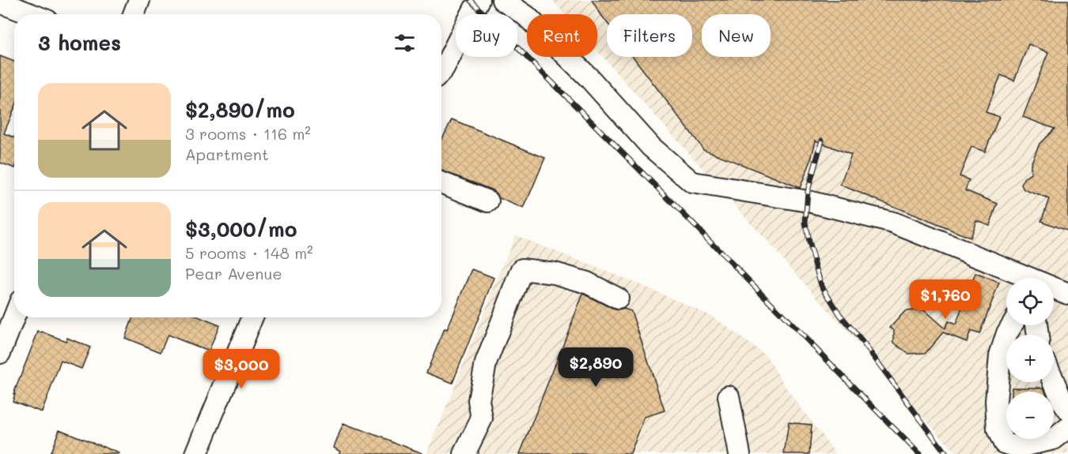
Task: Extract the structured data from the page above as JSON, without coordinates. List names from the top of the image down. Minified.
{"page":{"chip":["Buy","Rent","Filters","New"],"heading":"3 homes","list":[{"name":"$2,890/mo","note":"3 rooms · 116 m² · Apartment"},{"name":"$3,000/mo","note":"5 rooms · 148 m² · Pear Avenue"}],"map_buttons":["+","−"],"price":["$1,760","$2,890","$3,000"]}}
